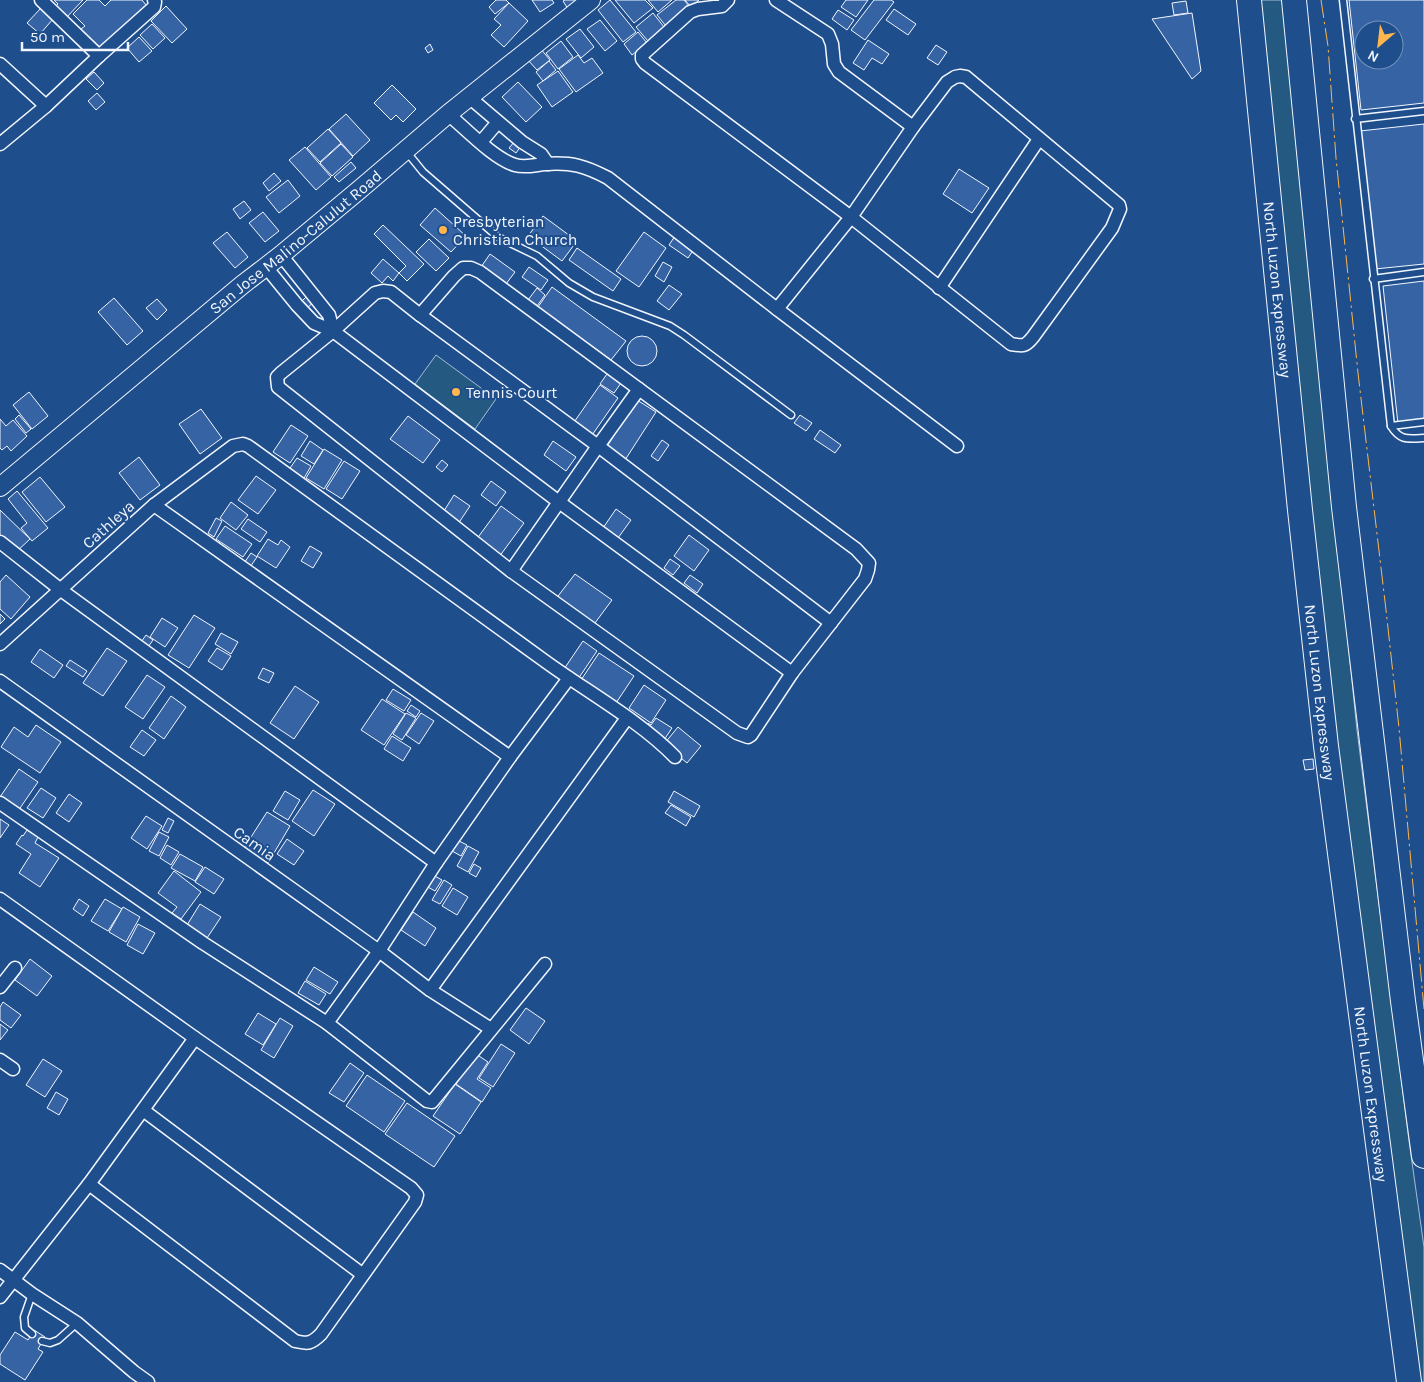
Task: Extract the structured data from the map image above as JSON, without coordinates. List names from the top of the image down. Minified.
{"streets":{"highway":["North Luzon Expressway"],"main road":["San Jose Malino-Calulut Road"],"street":["Cathleya","Camia"]},"places":["Presbyterian Christian Church","Tennis Court"],"scale_bar":"50 m","north":"bottom left"}
